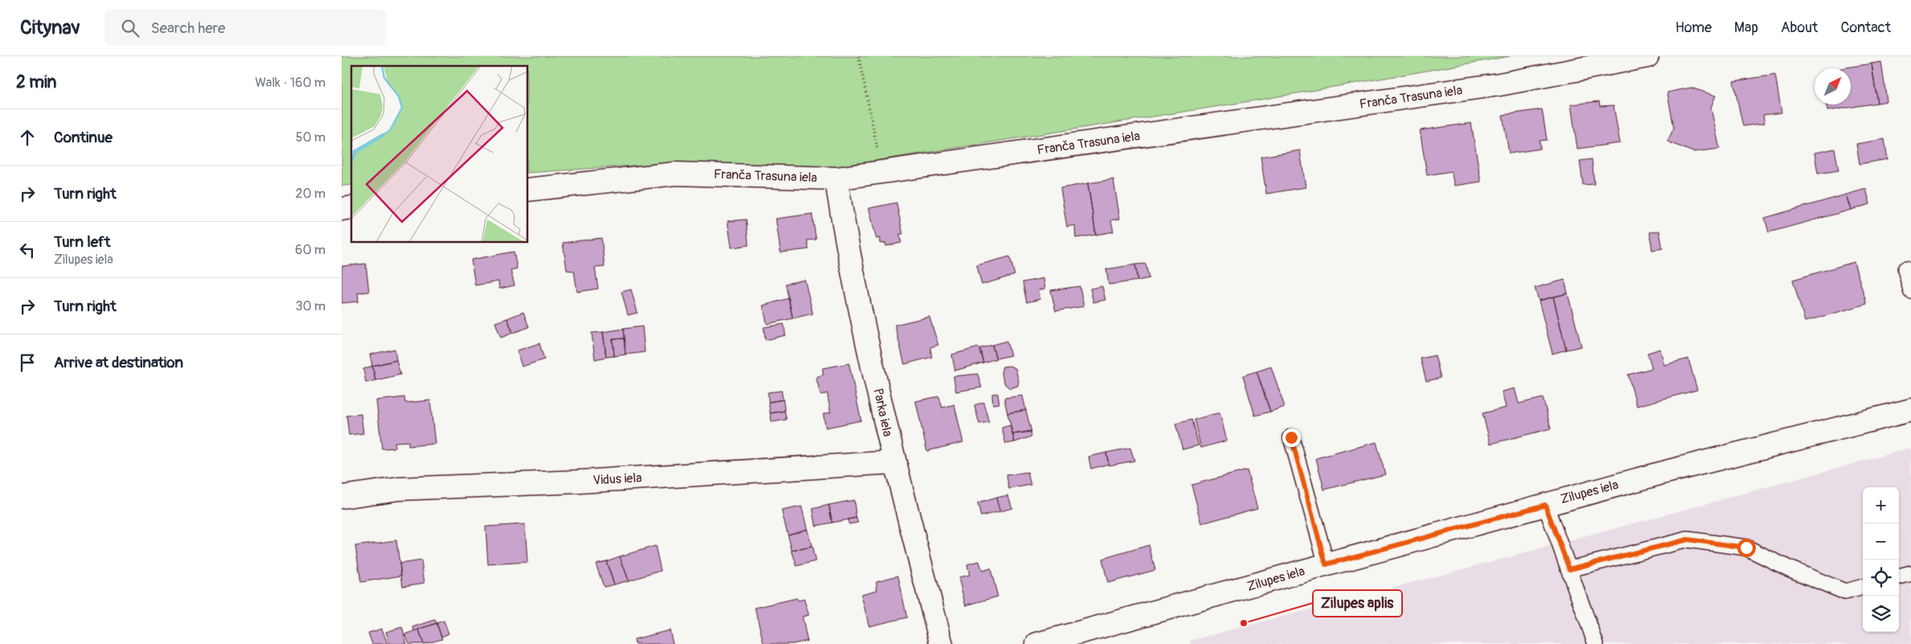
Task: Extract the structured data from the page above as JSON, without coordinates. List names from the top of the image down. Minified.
{"streets":{"street":["Franča Trasuna iela","Parka iela","Vidus iela","Zilupes iela"]},"crossings":[["Franča Trasuna iela","Parka iela"],["Parka iela","Vidus iela"]],"places":["Zilupes aplis"],"north":"top right","page":{"header":"Citynav","search":"Search here","nav":["Home","Map","About","Contact"],"heading":["2 min","Walk · 160 m"],"list":[["Continue","50 m"],["Turn right","20 m"],["Turn left","Zilupes iela","60 m"],["Turn right","30 m"],"Arrive at destination"],"map_buttons":["+","−"]}}
